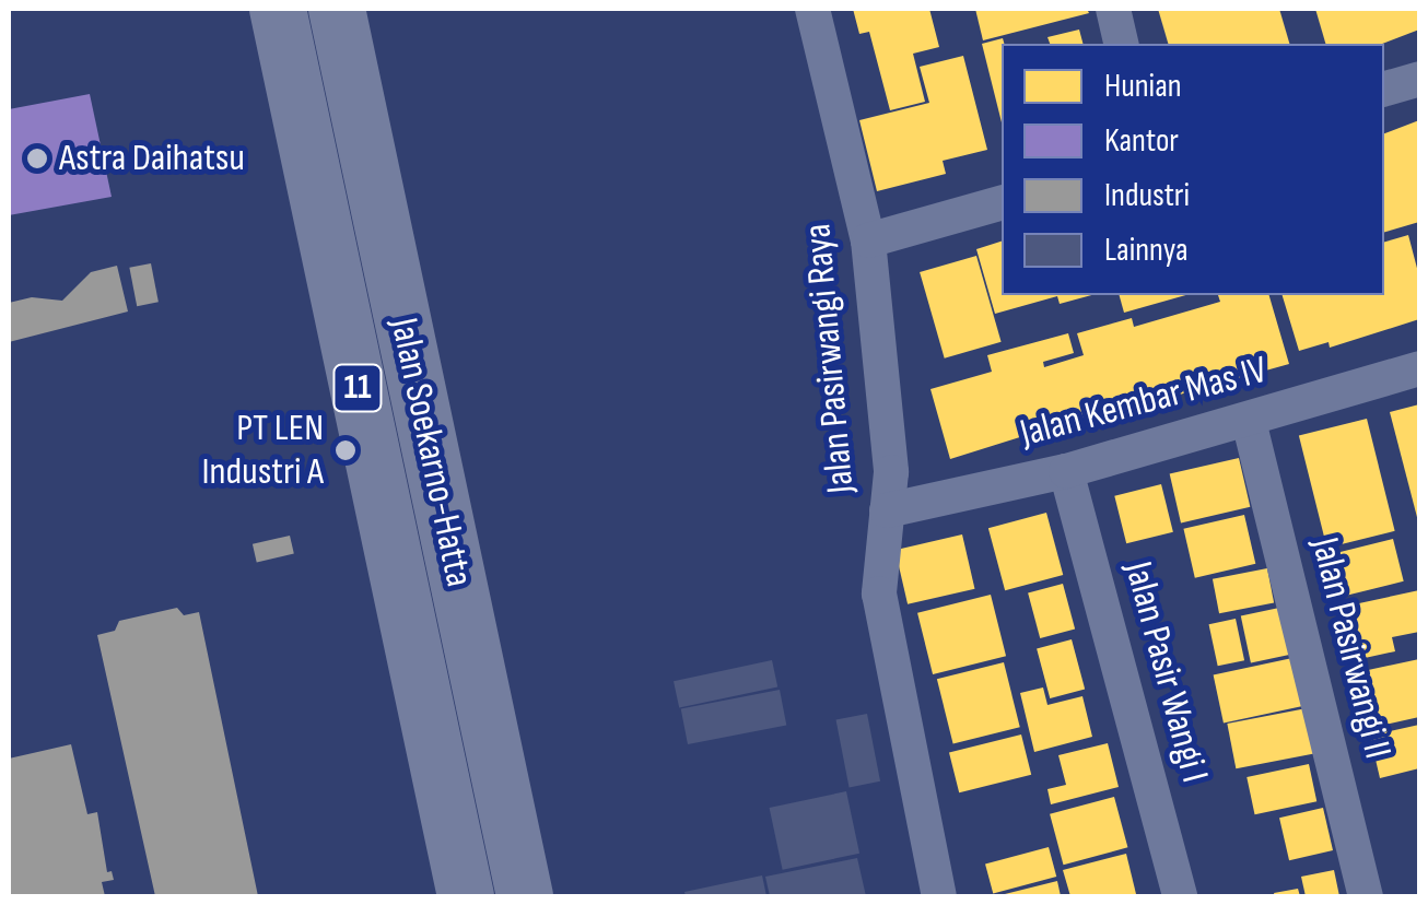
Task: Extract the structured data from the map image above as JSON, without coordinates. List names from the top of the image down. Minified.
{"streets":{"highway":["11","Jalan Soekarno-Hatta"],"street":["Jalan Pasirwangi Raya","Jalan Kembar Mas IV","Jalan Pasirwangi II","Jalan Pasir Wangi I"]},"crossings":[["Jalan Pasirwangi Raya","Jalan Kembar Mas IV"],["Jalan Kembar Mas IV","Jalan Pasirwangi II"],["Jalan Kembar Mas IV","Jalan Pasir Wangi I"]],"places":["Astra Daihatsu","PT LEN Industri A"],"legend":["Hunian","Kantor","Industri","Lainnya"]}
